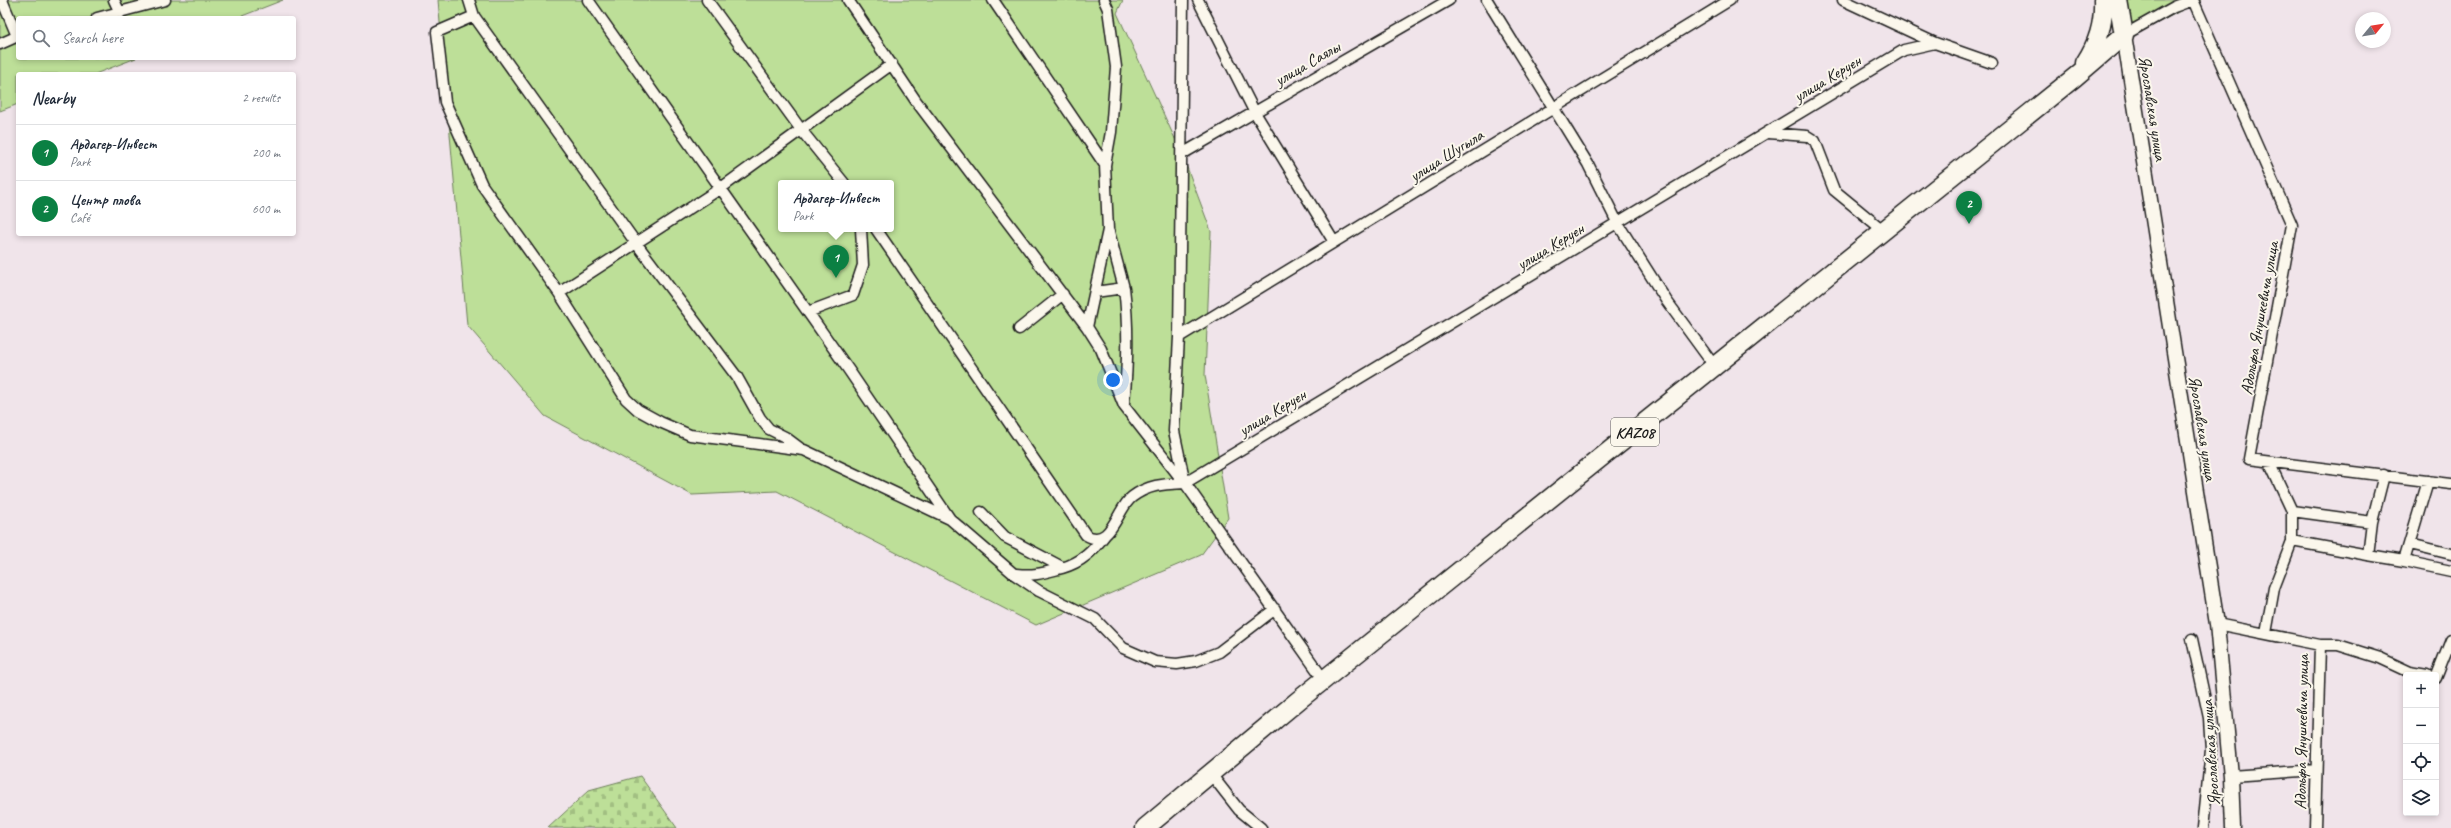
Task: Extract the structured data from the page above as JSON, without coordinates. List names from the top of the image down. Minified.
{"streets":{"highway":["KAZ08"],"main road":["Ярославская улица"],"street":["улица Саялы","улица Керуен","улица Шугыла","Адольфа Янушкевича улица"]},"crossings":[["Ярославская улица","Адольфа Янушкевича улица"],["Ярославская улица","KAZ08"]],"north":"top right","page":{"search":"Search here","heading":["Nearby","2 results"],"list":[{"mark":"1","name":"Ардагер-Инвест","note":"Park","value":"200 m"},{"mark":"2","name":"Центр плова","note":"Café","value":"600 m"}],"popup":["Ардагер-Инвест","Park"],"pins":["2","1"],"map_buttons":["+","−"]}}
